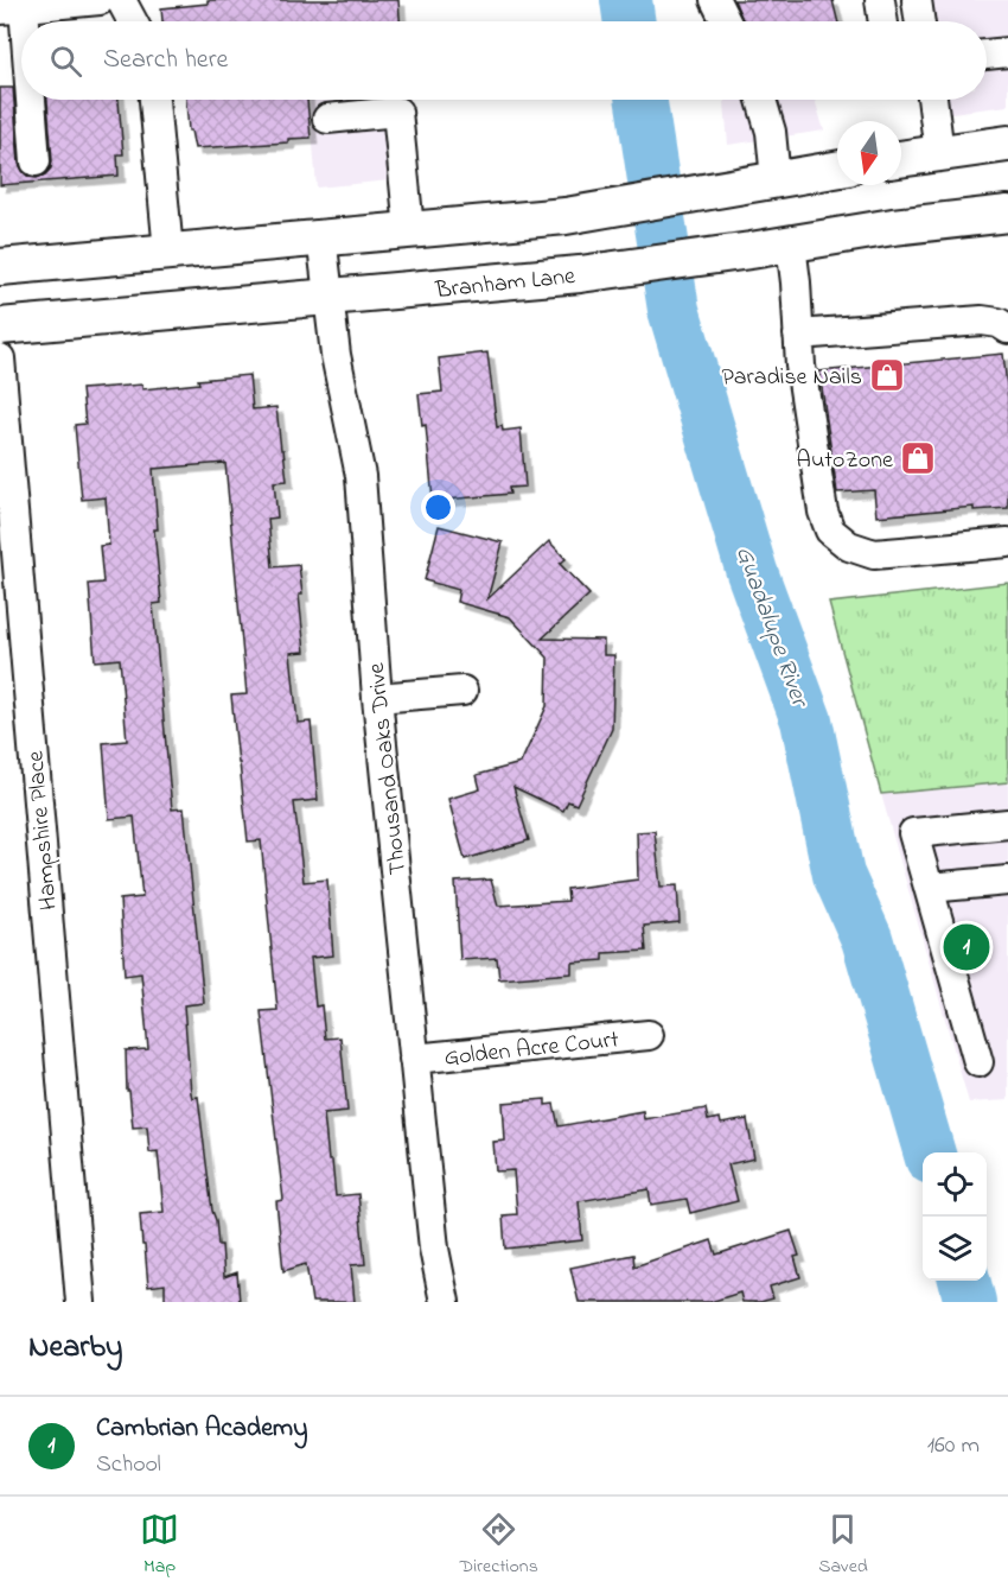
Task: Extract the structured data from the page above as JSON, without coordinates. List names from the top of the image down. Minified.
{"streets":{"main road":["Branham Lane"],"street":["Thousand Oaks Drive","Hampshire Place","Golden Acre Court"]},"crossings":[["Branham Lane","Thousand Oaks Drive"],["Thousand Oaks Drive","Golden Acre Court"]],"water":["Guadalupe River"],"places":{"shop":["Paradise Nails","AutoZone"]},"north":"bottom","page":{"search":"Search here","pins":"1","heading":"Nearby","list":[{"mark":"1","name":"Cambrian Academy","note":"School","value":"160 m"}],"nav":["Map","Directions","Saved"]}}
